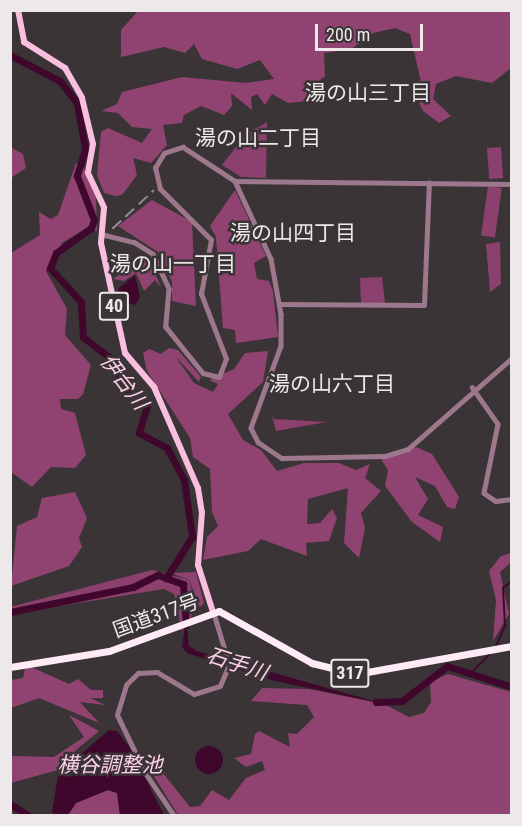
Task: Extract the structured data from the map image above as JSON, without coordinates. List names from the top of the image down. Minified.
{"streets":{"highway":["国道317号","317"],"main road":["40"]},"crossings":[["40","国道317号"]],"districts":["湯の山三丁目","湯の山二丁目","湯の山四丁目","湯の山一丁目","湯の山六丁目"],"water":["伊台川","石手川","横谷調整池"],"scale_bar":"200 m"}
